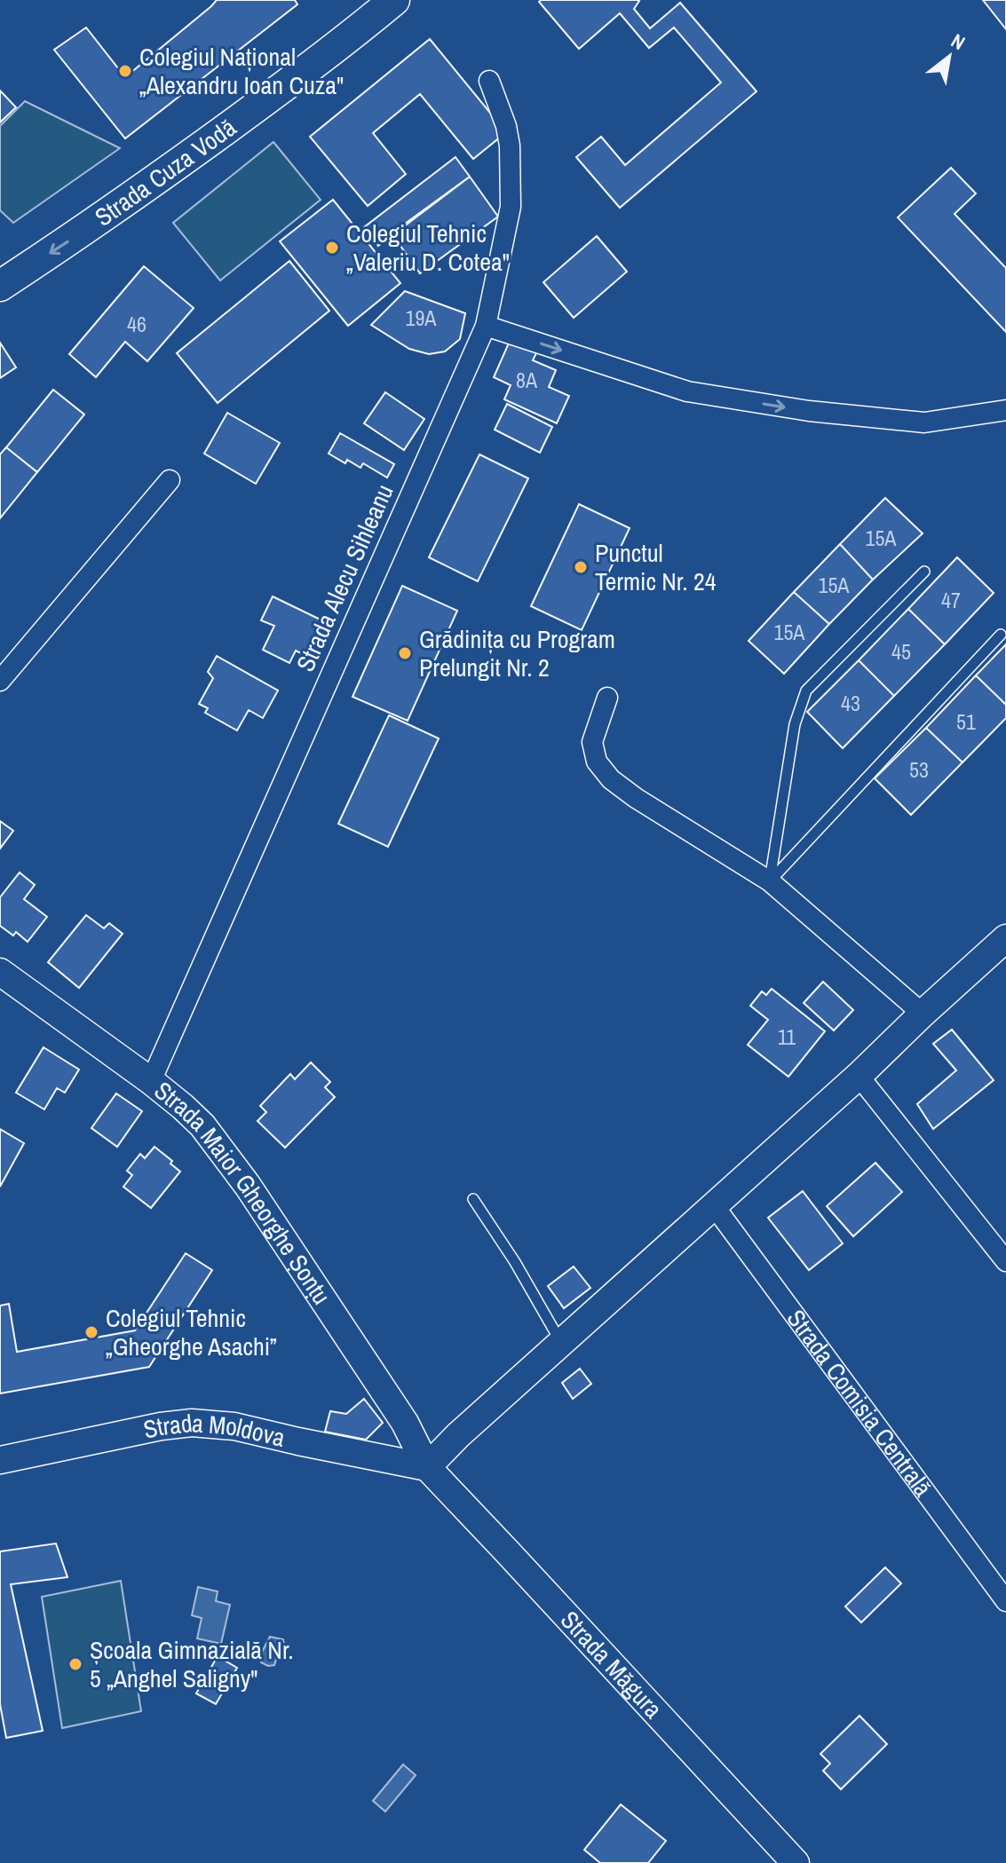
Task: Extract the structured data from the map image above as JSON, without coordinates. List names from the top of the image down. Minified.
{"streets":{"main road":["Strada Cuza Vodă"],"street":["Strada Alecu Sihleanu","Strada Maior Gheorghe Șonțu","Strada Comisia Centrală","Strada Moldova","Strada Măgura"]},"crossings":[["Strada Alecu Sihleanu","Strada Maior Gheorghe Șonțu"],["Strada Maior Gheorghe Șonțu","Strada Moldova"],["Strada Maior Gheorghe Șonțu","Strada Măgura"],["Strada Moldova","Strada Măgura"]],"one_way":["Strada Cuza Vodă"],"places":["Colegiul Național „Alexandru Ioan Cuza\"","Colegiul Tehnic „Valeriu D. Cotea\"","Punctul Termic Nr. 24","Grădinița cu Program Prelungit Nr. 2","Colegiul Tehnic „Gheorghe Asachi”","Școala Gimnazială Nr. 5 „Anghel Saligny\""],"house_numbers":["19A","46","8A","15A","15A","47","15A","45","43","51","53","11"],"north":"top right"}
